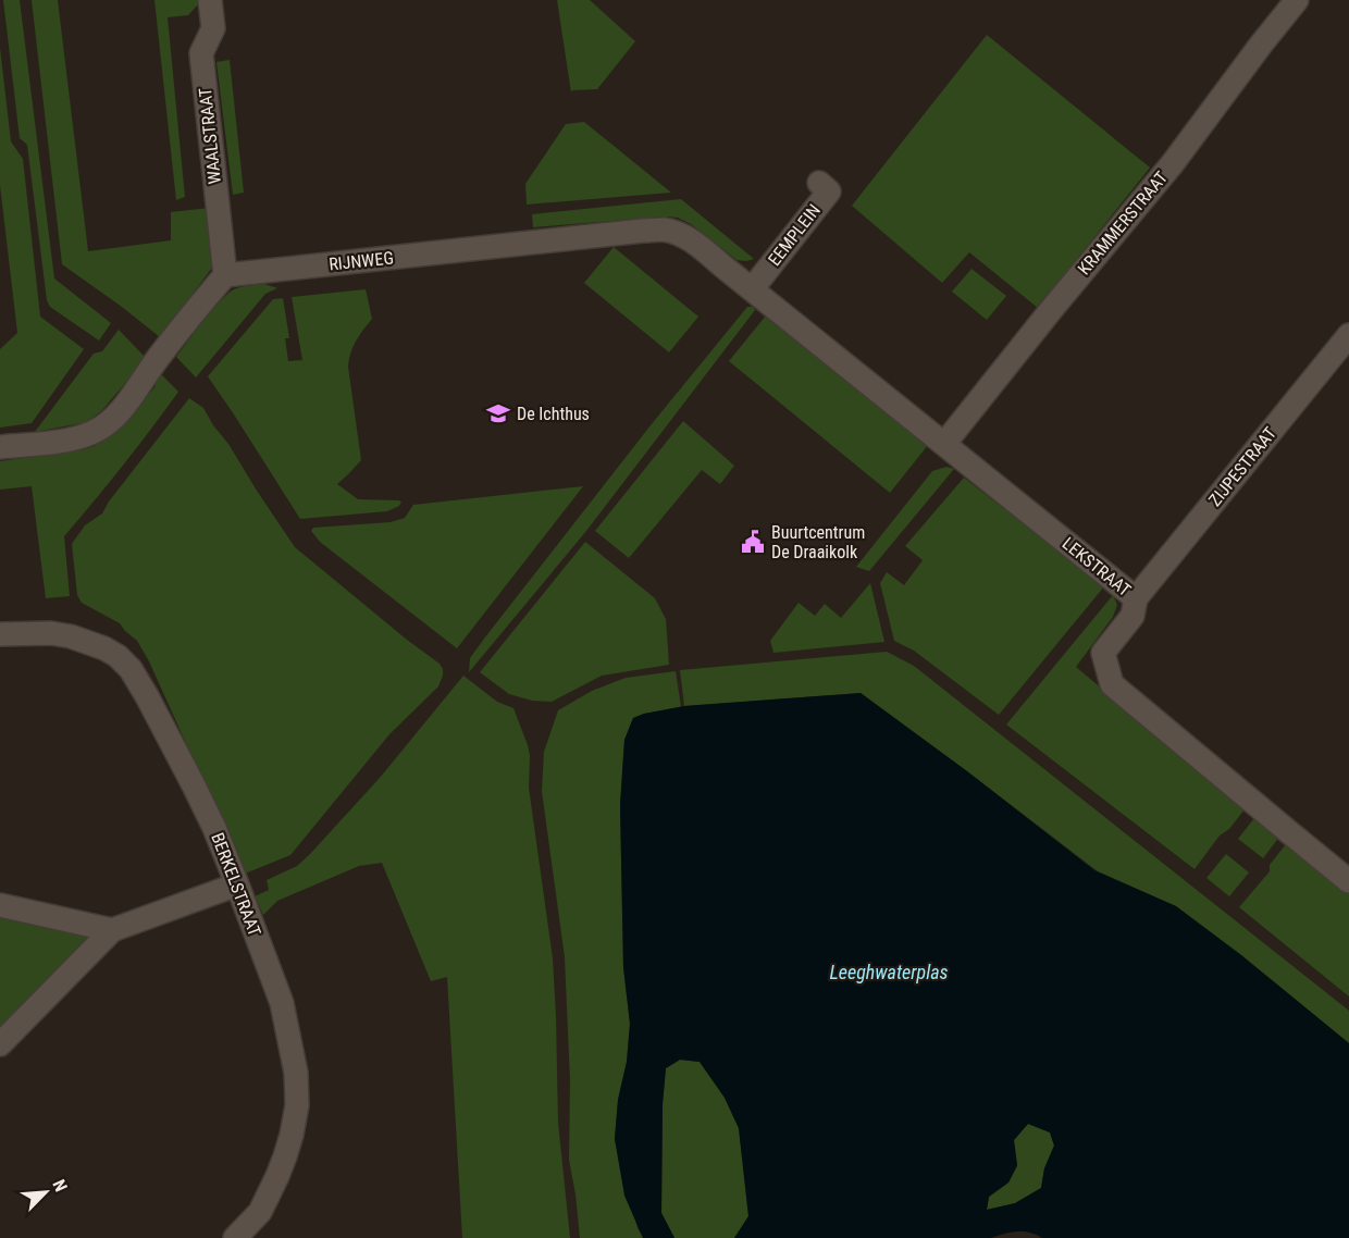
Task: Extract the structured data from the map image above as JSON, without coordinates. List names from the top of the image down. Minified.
{"streets":{"street":["WAALSTRAAT","KRAMMERSTRAAT","EEMPLEIN","RIJNWEG","ZIJPESTRAAT","LEKSTRAAT","BERKELSTRAAT"]},"crossings":[["WAALSTRAAT","RIJNWEG"],["KRAMMERSTRAAT","LEKSTRAAT"],["EEMPLEIN","RIJNWEG"],["RIJNWEG","LEKSTRAAT"],["ZIJPESTRAAT","LEKSTRAAT"]],"water":["Leeghwaterplas"],"places":{"school or university":["De Ichthus"],"public building":["Buurtcentrum De Draaikolk"]},"north":"top right"}
